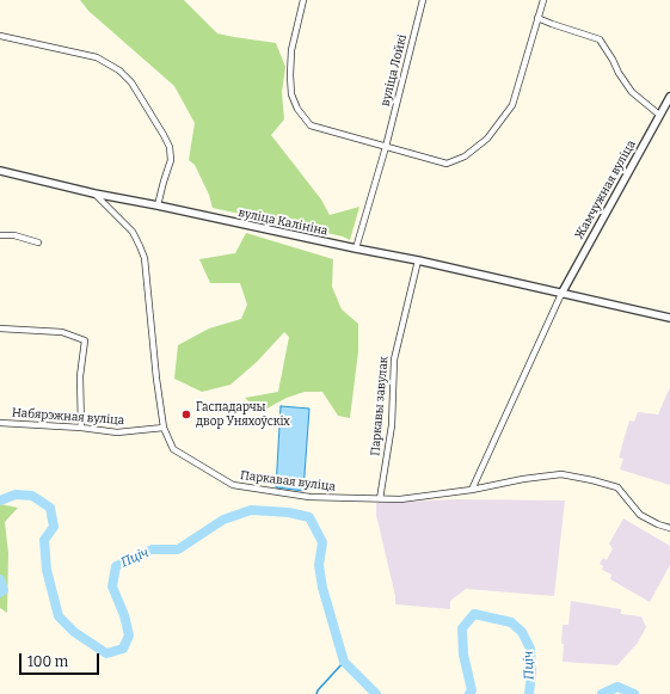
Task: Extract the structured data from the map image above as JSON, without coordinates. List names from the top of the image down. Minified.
{"streets":{"street":["вуліца Лойкі","Жамчужная вуліца","вуліца Калініна","Паркавы завулак","Набярэжная вуліца","Паркавая вуліца"]},"crossings":[["вуліца Лойкі","вуліца Калініна"],["Жамчужная вуліца","вуліца Калініна"],["вуліца Калініна","Паркавы завулак"],["вуліца Калініна","Паркавая вуліца"],["Паркавы завулак","Паркавая вуліца"],["Набярэжная вуліца","Паркавая вуліца"]],"water":["Пціч"],"places":["Гаспадарчы двор Уняхоўскіх"],"scale_bar":"100 m"}
